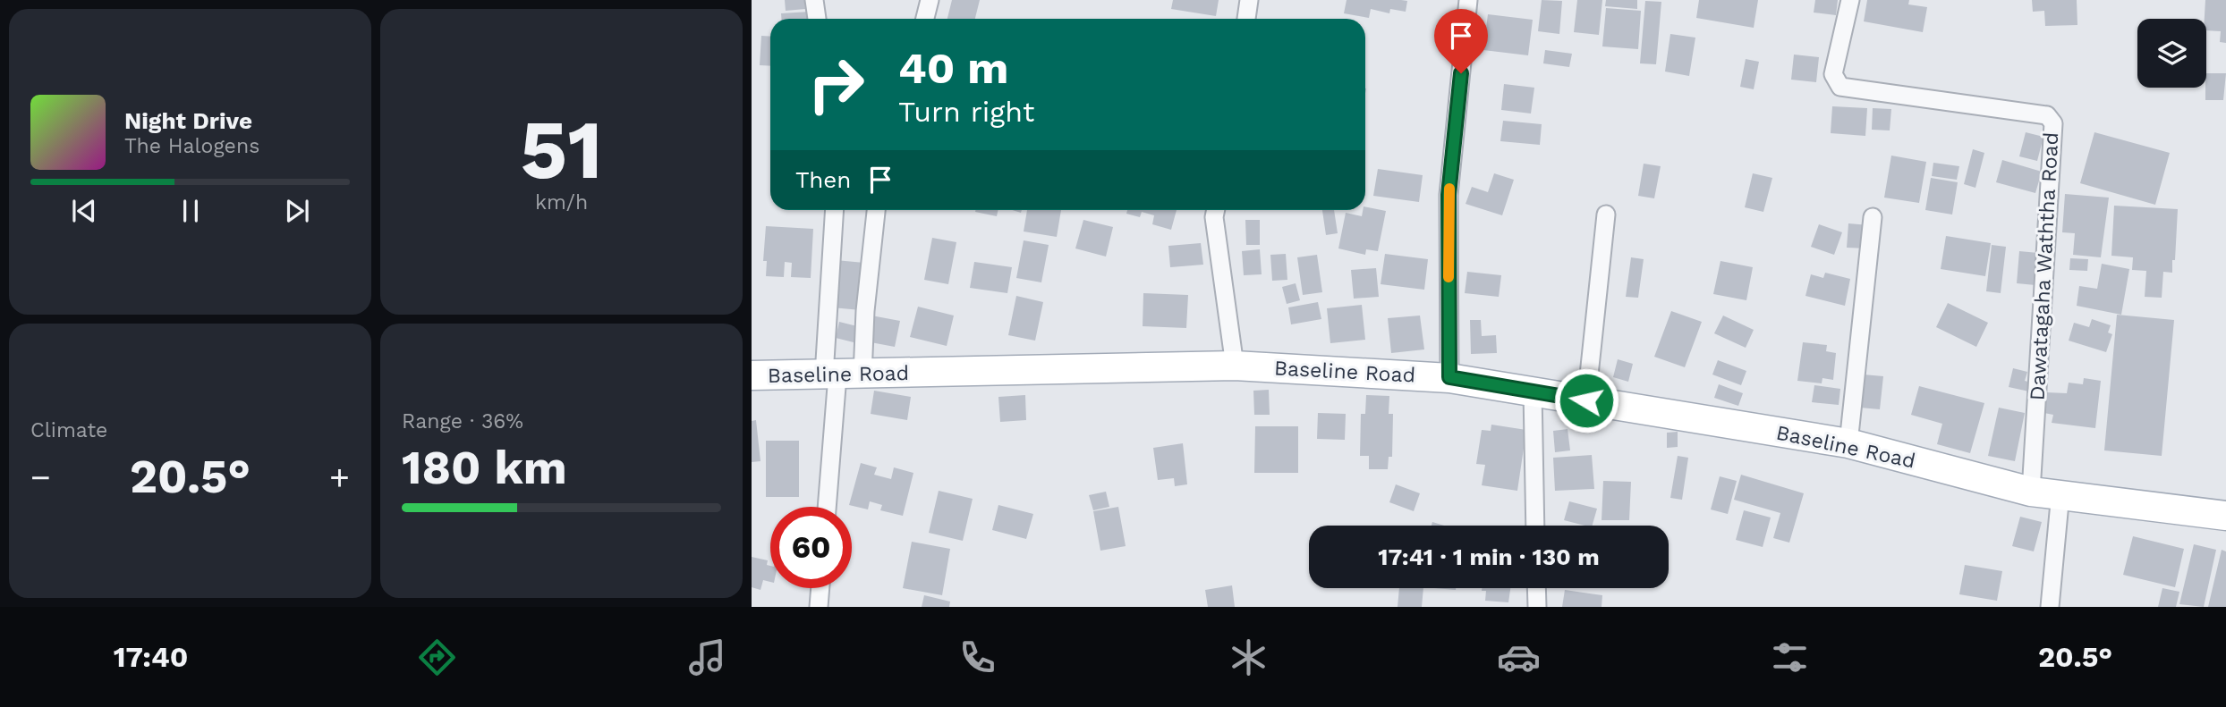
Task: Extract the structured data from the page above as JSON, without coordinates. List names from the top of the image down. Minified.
{"streets":{"main road":["Baseline Road"],"street":["Dawatagaha Waththa Road"]},"crossings":[["Dawatagaha Waththa Road","Baseline Road"]],"page":{"tile":[["51","km/h"],"Climate",["Range · 36%","180 km"]],"turn":["40 m","Turn right"],"song":["Night Drive","The Halogens"],"then":"Then","heat":["−","20.5°","+"],"limit":"60","trip":"17:41 · 1 min · 130 m","tabs":["17:40","20.5°"]}}
